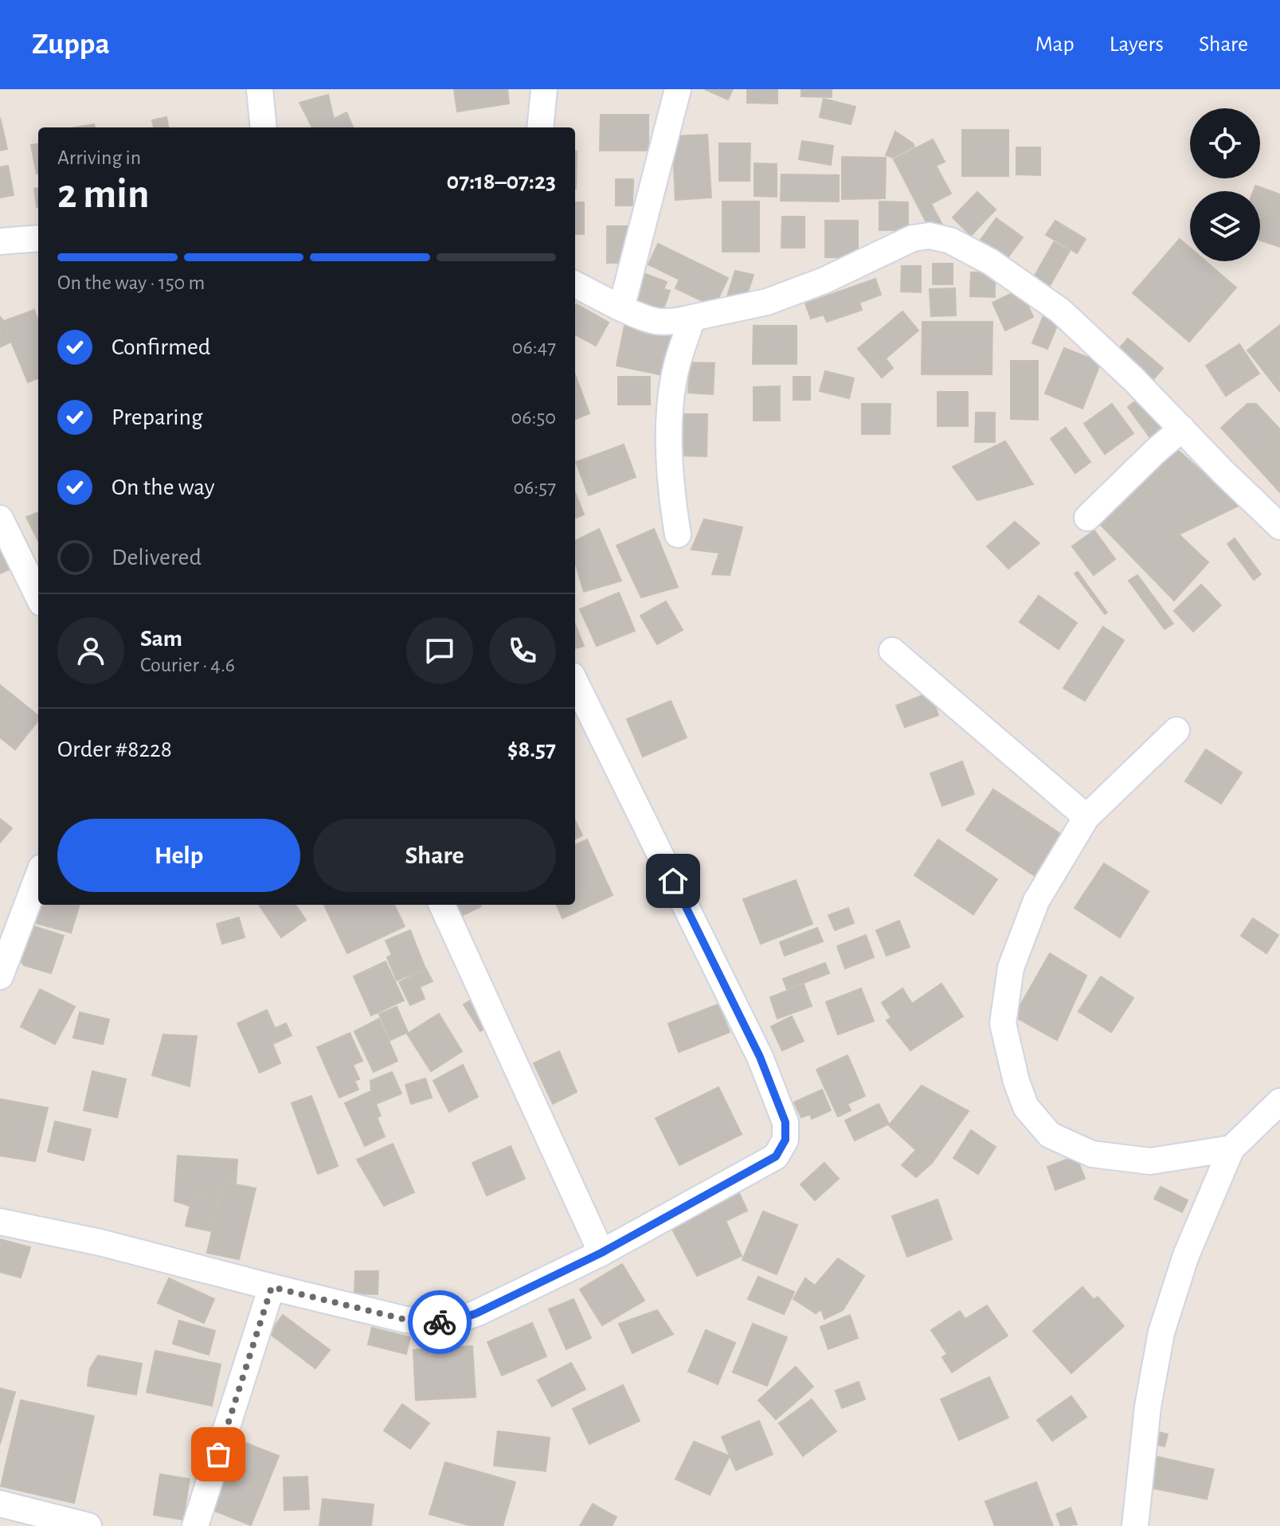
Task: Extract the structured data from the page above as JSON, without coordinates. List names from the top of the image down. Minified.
{"page":{"header":"Zuppa","nav":["Map","Layers","Share"],"heading":["2 min","Arriving in","07:18–07:23"],"panel":["Sam","Courier · 4.6","Order #8228","$8.57"],"bar":"On the way · 150 m","list":[["Confirmed","06:47"],["Preparing","06:50"],["On the way","06:57"],"Delivered"],"buttons":["Help","Share"]}}
